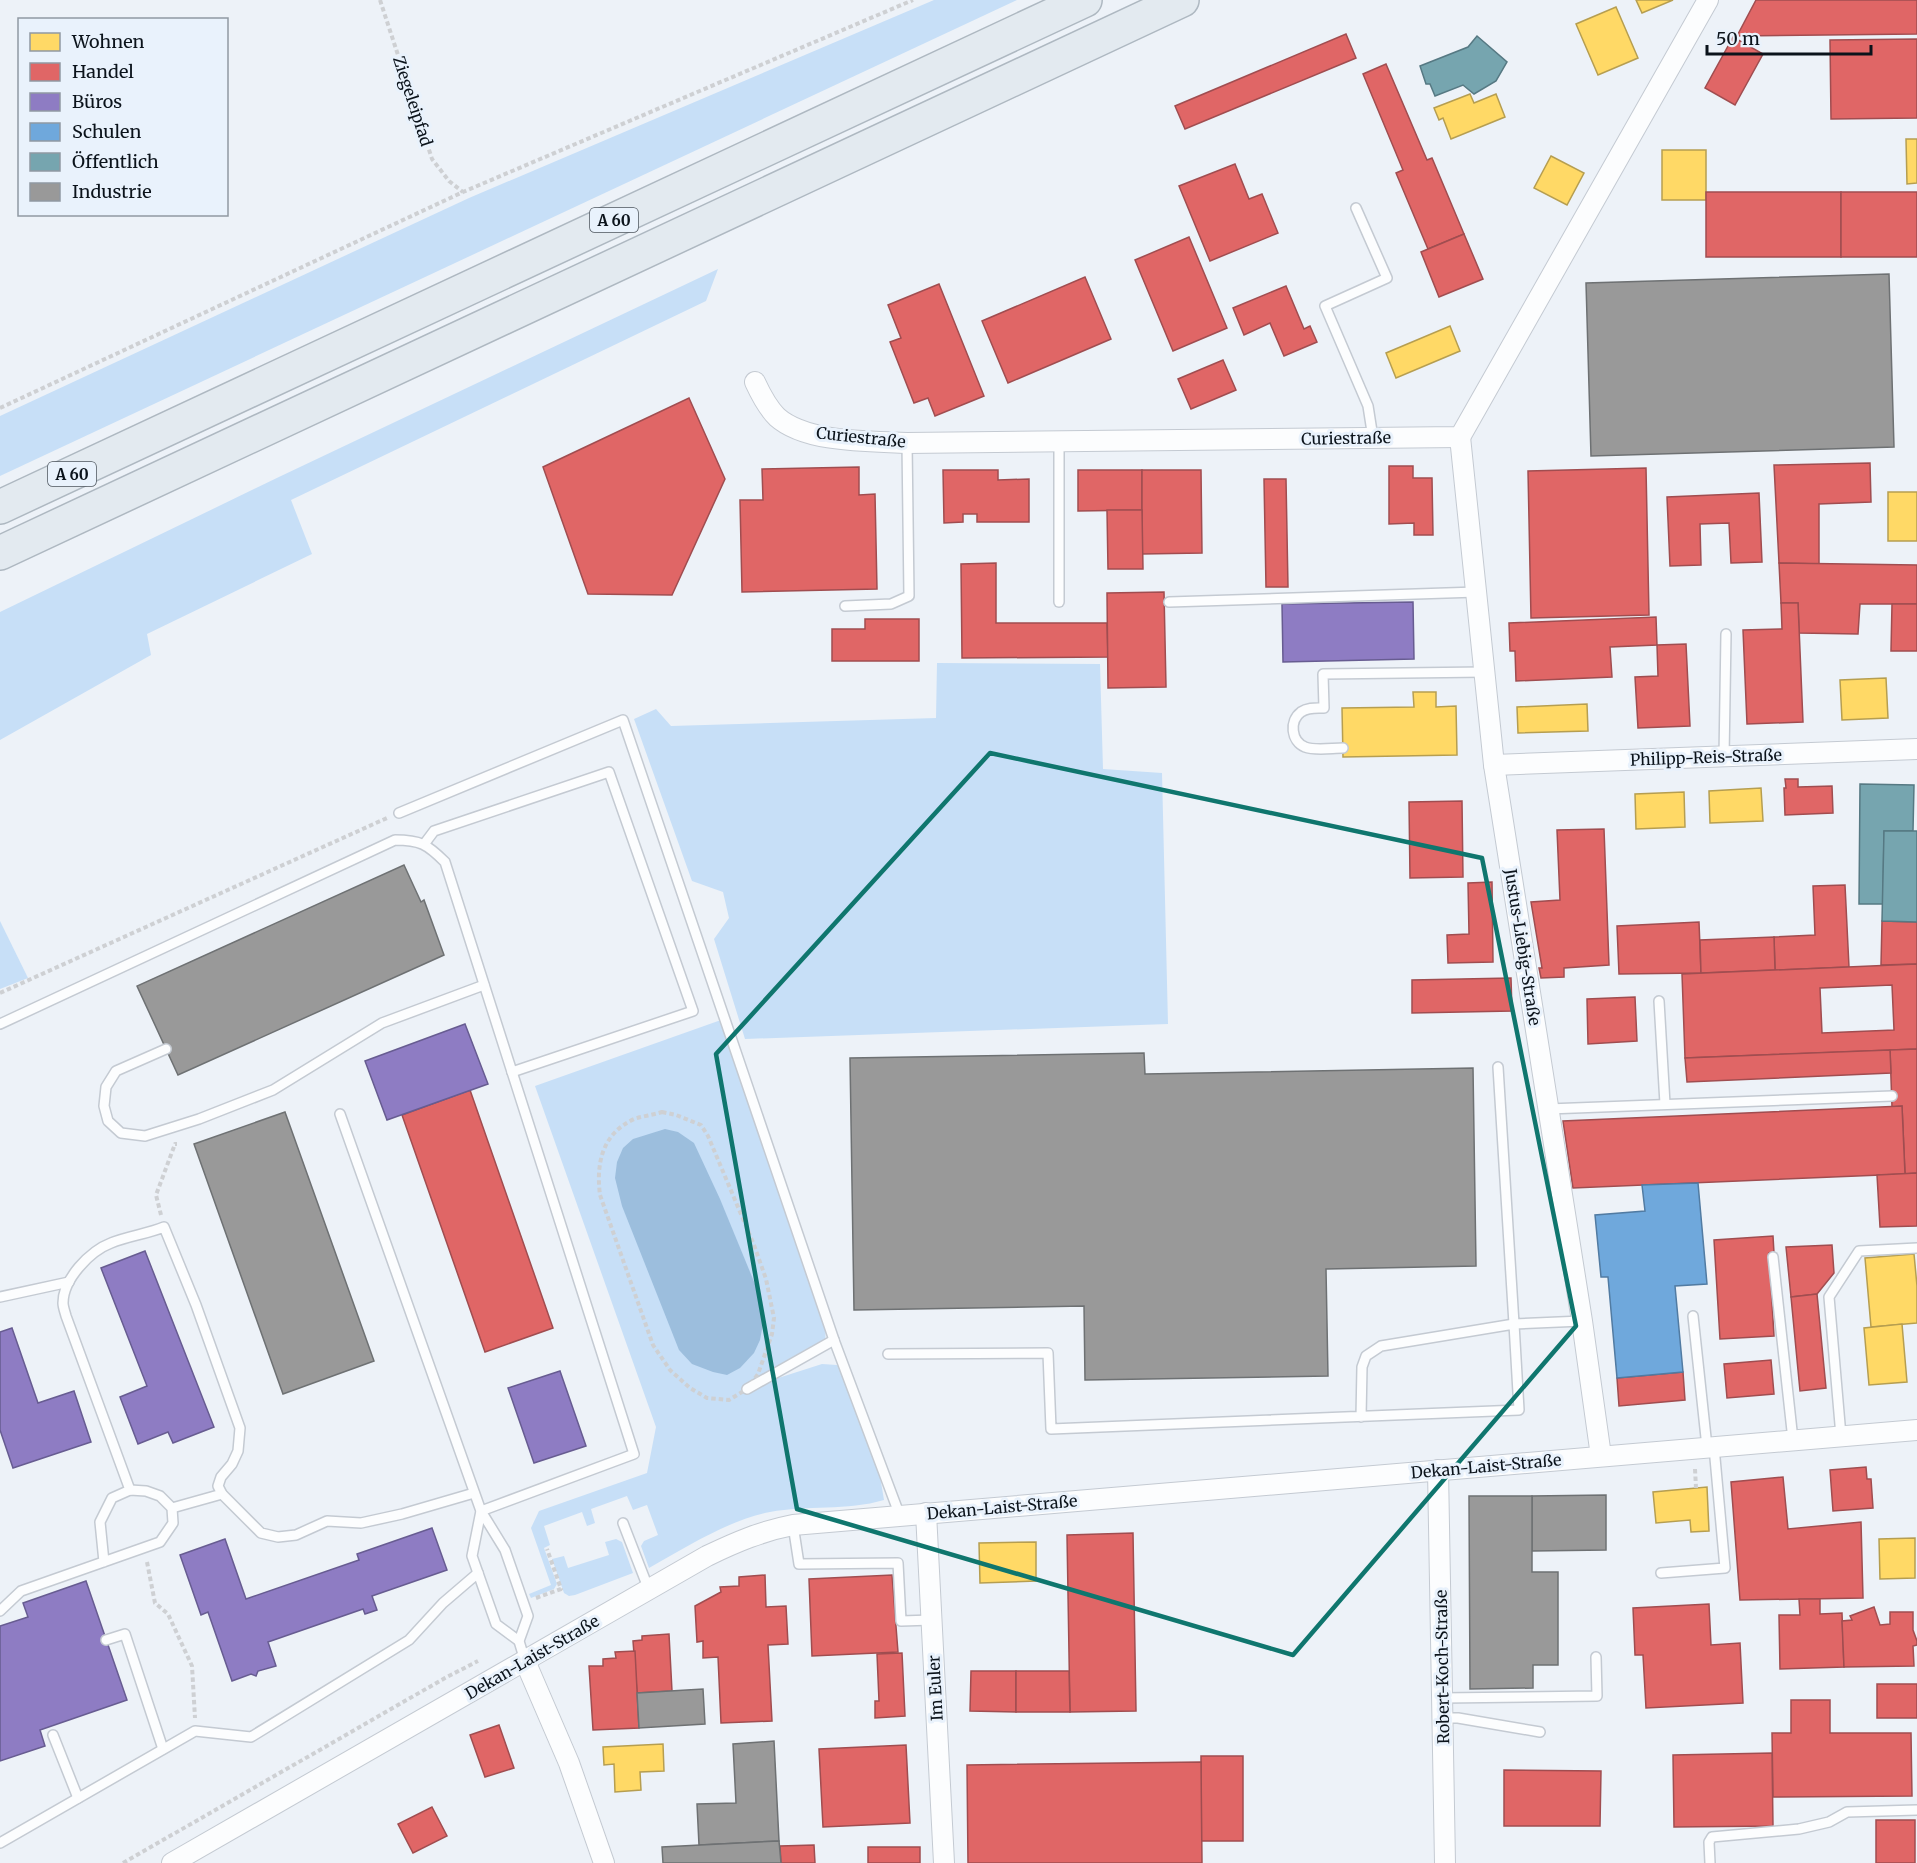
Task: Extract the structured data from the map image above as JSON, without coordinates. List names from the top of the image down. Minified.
{"streets":{"highway":["A 60"],"street":["Curiestraße","Philipp-Reis-Straße","Justus-Liebig-Straße","Dekan-Laist-Straße","Robert-Koch-Straße","Im Euler"],"path":["Ziegeleipfad"]},"crossings":[["Curiestraße","Justus-Liebig-Straße"],["Philipp-Reis-Straße","Justus-Liebig-Straße"],["Justus-Liebig-Straße","Dekan-Laist-Straße"],["Dekan-Laist-Straße","Robert-Koch-Straße"],["Dekan-Laist-Straße","Im Euler"]],"legend":["Wohnen","Handel","Büros","Schulen","Öffentlich","Industrie"],"scale_bar":"50 m"}
